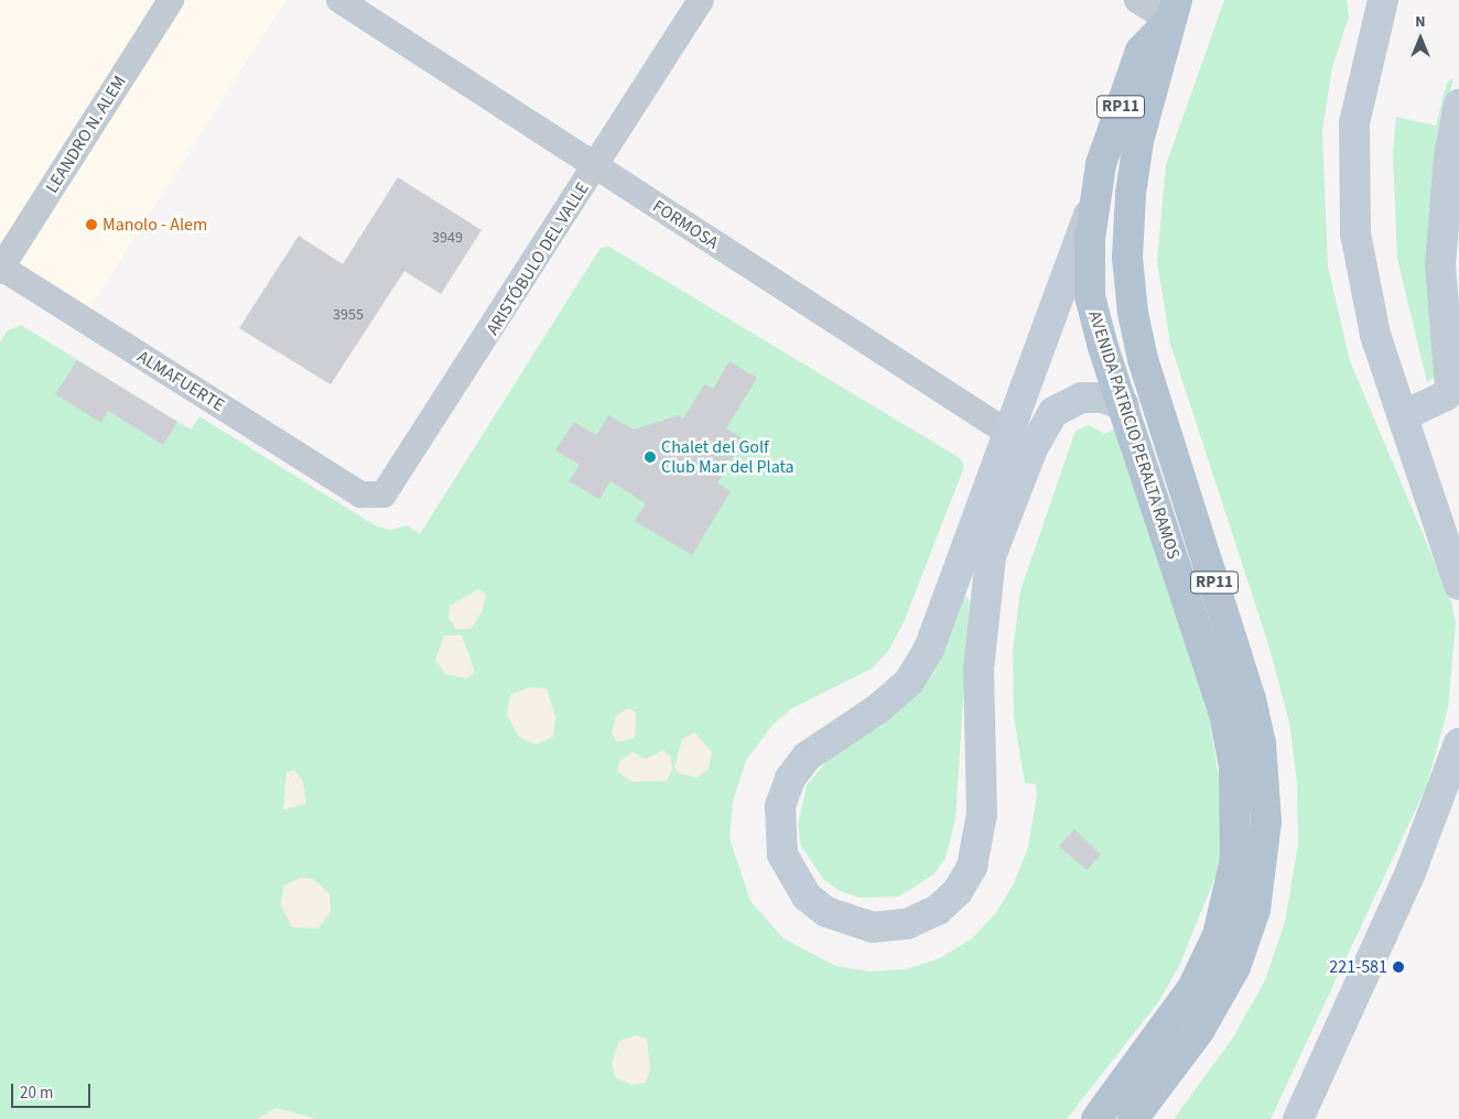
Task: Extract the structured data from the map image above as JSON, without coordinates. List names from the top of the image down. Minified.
{"streets":{"main road":["RP11","AVENIDA PATRICIO PERALTA RAMOS"],"street":["LEANDRO N. ALEM","FORMOSA","ARISTÓBULO DEL VALLE","ALMAFUERTE"]},"crossings":[["LEANDRO N. ALEM","ALMAFUERTE"],["FORMOSA","ARISTÓBULO DEL VALLE"],["ARISTÓBULO DEL VALLE","ALMAFUERTE"]],"places":["Manolo - Alem","Chalet del Golf Club Mar del Plata","221-581"],"house_numbers":["3949","3955"],"scale_bar":"20 m","north":"top"}
